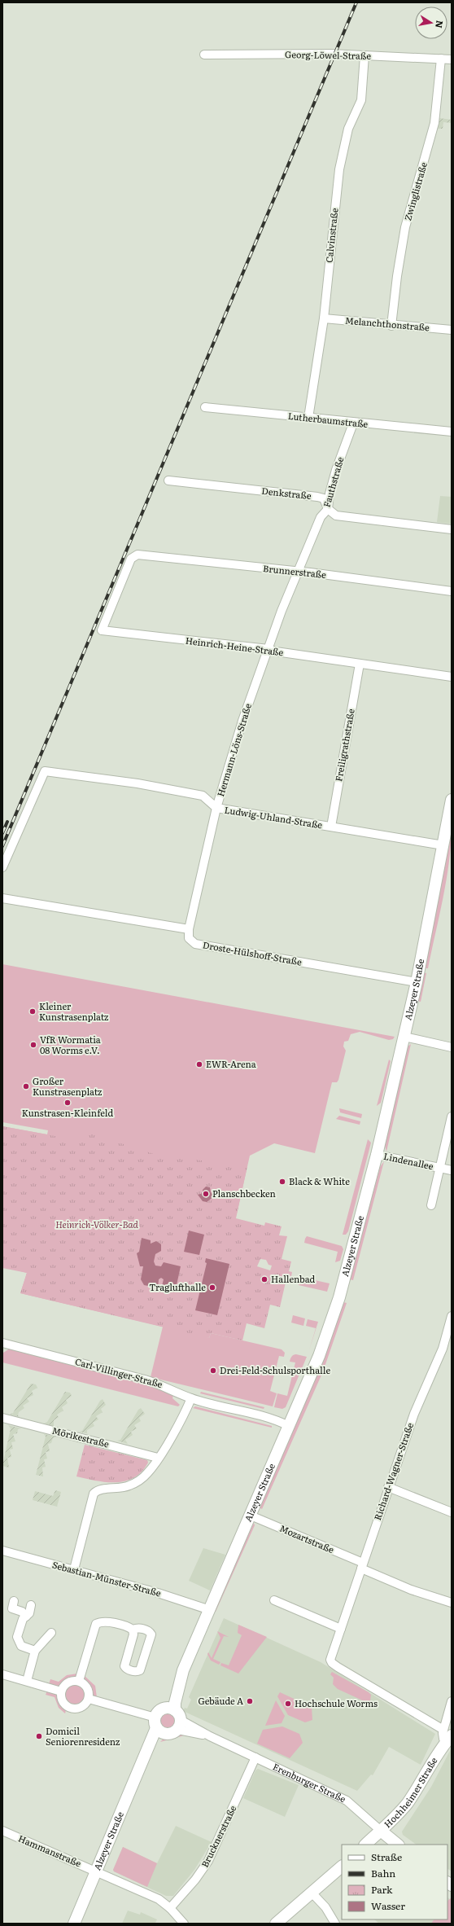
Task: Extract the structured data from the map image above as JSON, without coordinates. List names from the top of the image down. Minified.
{"streets":{"street":["Georg-Löwel-Straße","Zwinglistraße","Calvinstraße","Melanchthonstraße","Lutherbaumstraße","Fauthstraße","Denkstraße","Brunnerstraße","Heinrich-Heine-Straße","Freiligrathstraße","Hermann-Löns-Straße","Ludwig-Uhland-Straße","Droste-Hülshoff-Straße","Alzeyer Straße","Lindenallee","Carl-Villinger-Straße","Mörikestraße","Richard-Wagner-Straße","Mozartstraße","Sebastian-Münster-Straße","Erenburger Straße","Hochheimer Straße","Brucknerstraße","Hammanstraße"]},"crossings":[["Georg-Löwel-Straße","Zwinglistraße"],["Georg-Löwel-Straße","Calvinstraße"],["Zwinglistraße","Melanchthonstraße"],["Calvinstraße","Melanchthonstraße"],["Calvinstraße","Lutherbaumstraße"],["Lutherbaumstraße","Fauthstraße"],["Fauthstraße","Denkstraße"],["Fauthstraße","Brunnerstraße"],["Fauthstraße","Heinrich-Heine-Straße"],["Fauthstraße","Hermann-Löns-Straße"],["Brunnerstraße","Heinrich-Heine-Straße"],["Heinrich-Heine-Straße","Freiligrathstraße"],["Heinrich-Heine-Straße","Hermann-Löns-Straße"],["Freiligrathstraße","Ludwig-Uhland-Straße"],["Hermann-Löns-Straße","Ludwig-Uhland-Straße"],["Hermann-Löns-Straße","Droste-Hülshoff-Straße"],["Ludwig-Uhland-Straße","Alzeyer Straße"],["Droste-Hülshoff-Straße","Alzeyer Straße"],["Alzeyer Straße","Lindenallee"],["Alzeyer Straße","Carl-Villinger-Straße"],["Alzeyer Straße","Mozartstraße"],["Alzeyer Straße","Sebastian-Münster-Straße"],["Alzeyer Straße","Erenburger Straße"],["Alzeyer Straße","Hammanstraße"],["Richard-Wagner-Straße","Mozartstraße"],["Richard-Wagner-Straße","Hochheimer Straße"],["Erenburger Straße","Hochheimer Straße"],["Erenburger Straße","Brucknerstraße"],["Brucknerstraße","Hammanstraße"]],"parks":["Heinrich-Völker-Bad"],"places":["Kleiner Kunstrasenplatz","VfR Wormatia 08 Worms e.V.","EWR-Arena","Großer Kunstrasenplatz","Kunstrasen-Kleinfeld","Black & White","Planschbecken","Hallenbad","Traglufthalle","Drei-Feld-Schulsporthalle","Gebäude A","Hochschule Worms","Domicil Seniorenresidenz"],"legend":["Straße","Bahn","Park","Wasser"],"north":"right"}
